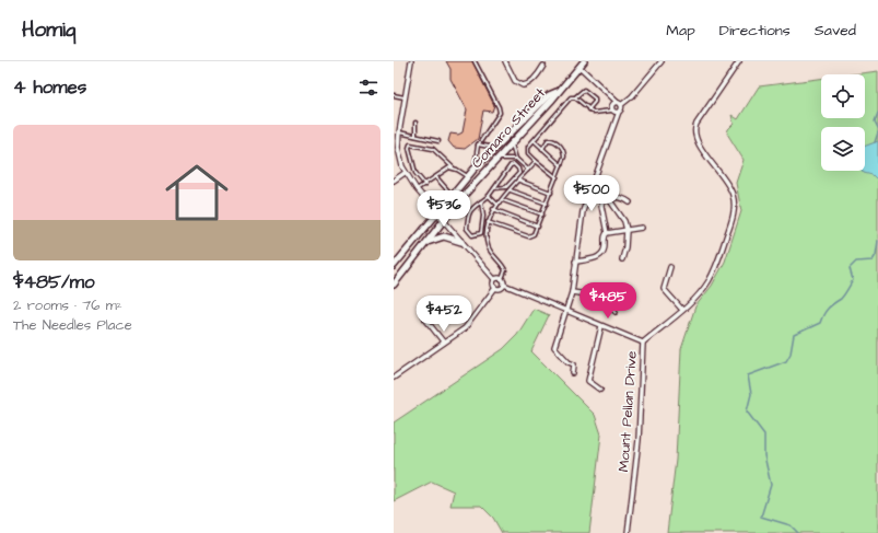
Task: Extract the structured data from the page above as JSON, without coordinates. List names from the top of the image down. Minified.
{"streets":{"street":["Comaro Street","Mount Pellan Drive"]},"page":{"header":"Homiq","nav":["Map","Directions","Saved"],"heading":"4 homes","list":[{"name":"$485/mo","note":"2 rooms · 76 m² · The Needles Place"}],"price":["$500","$536","$485","$452"]}}
